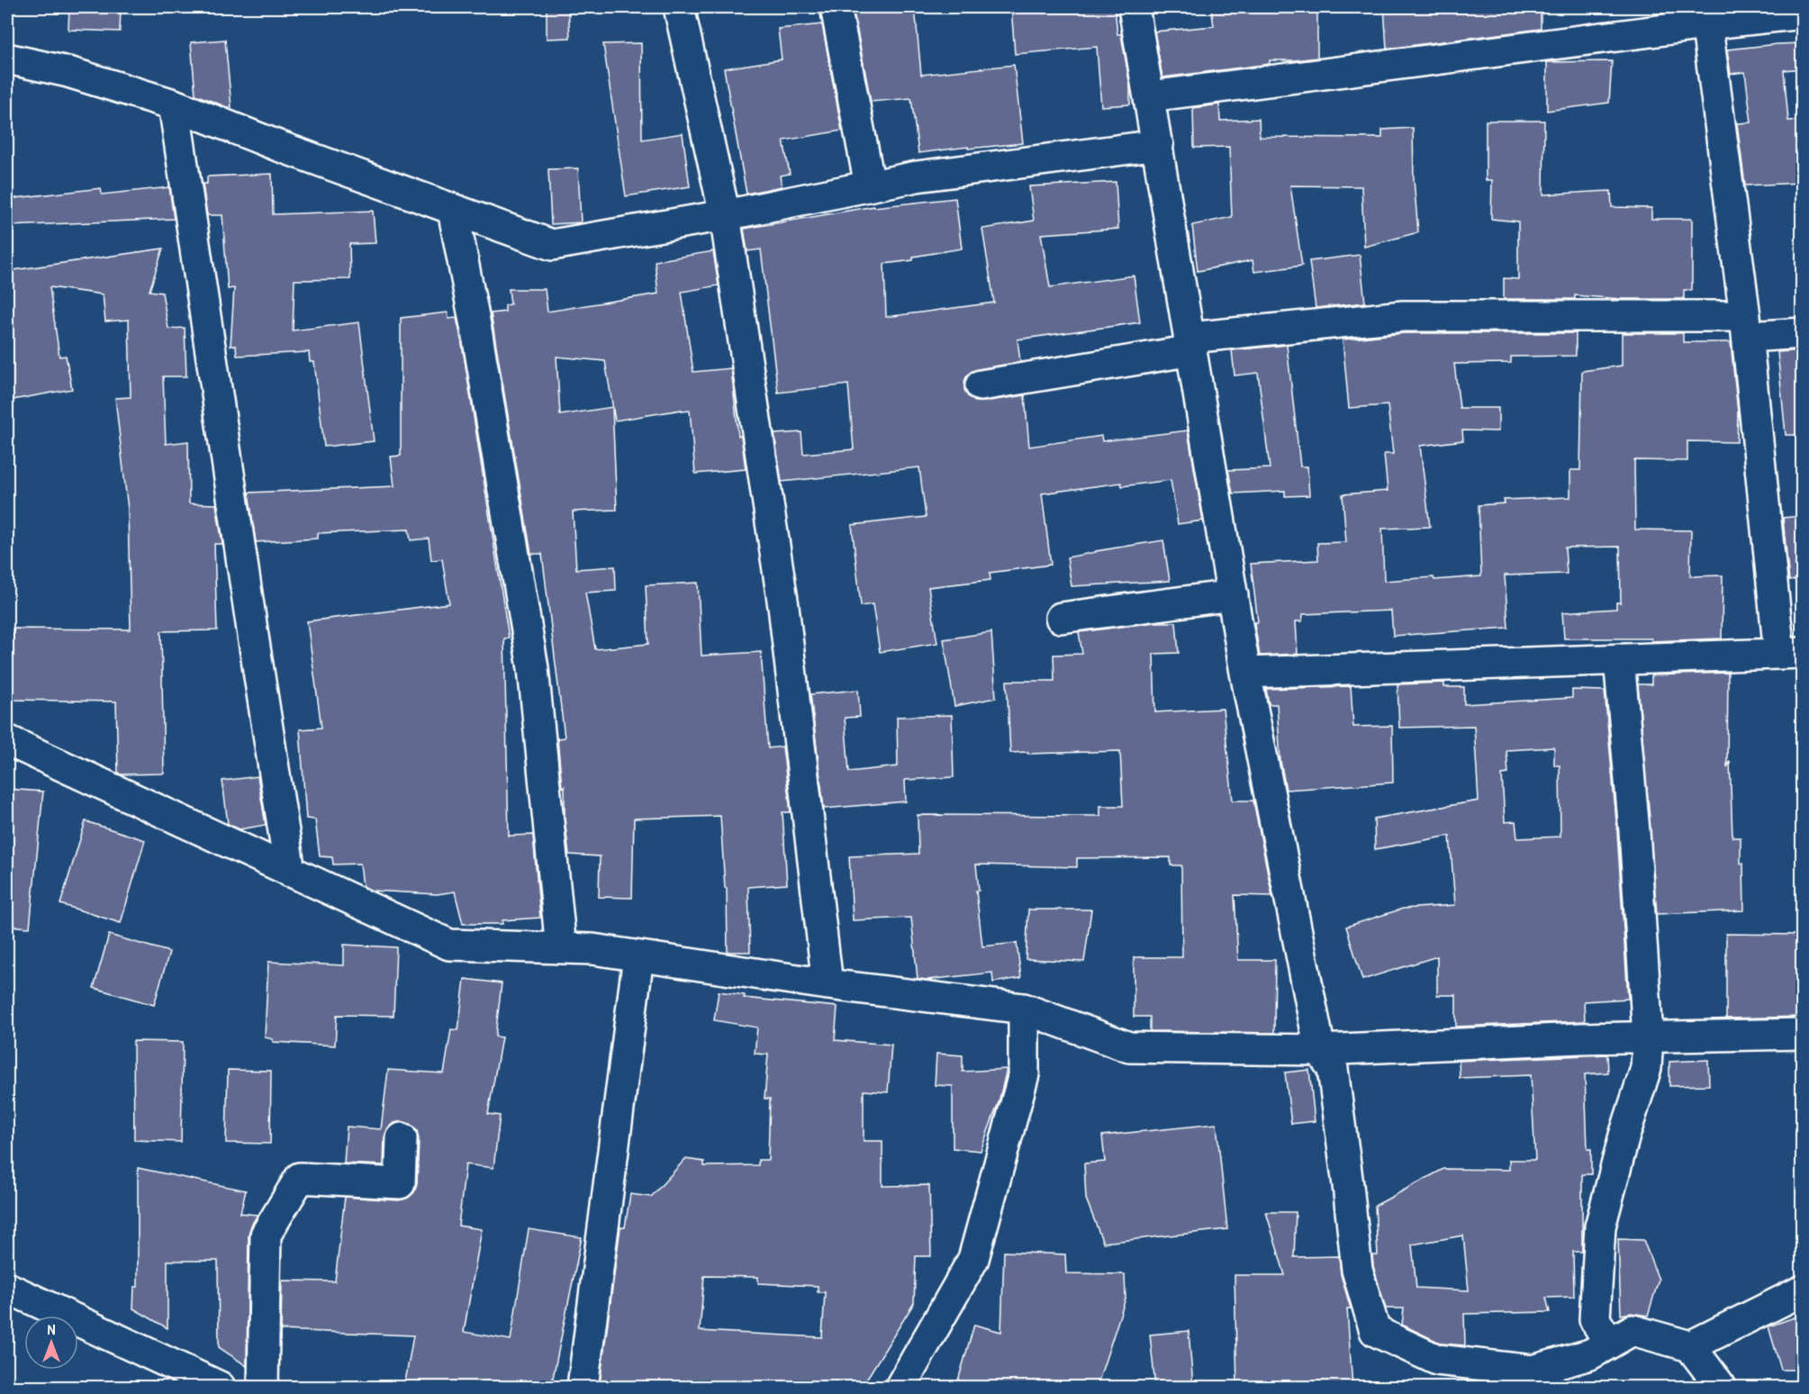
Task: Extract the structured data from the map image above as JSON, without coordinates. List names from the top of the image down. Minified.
{"north":"top"}
